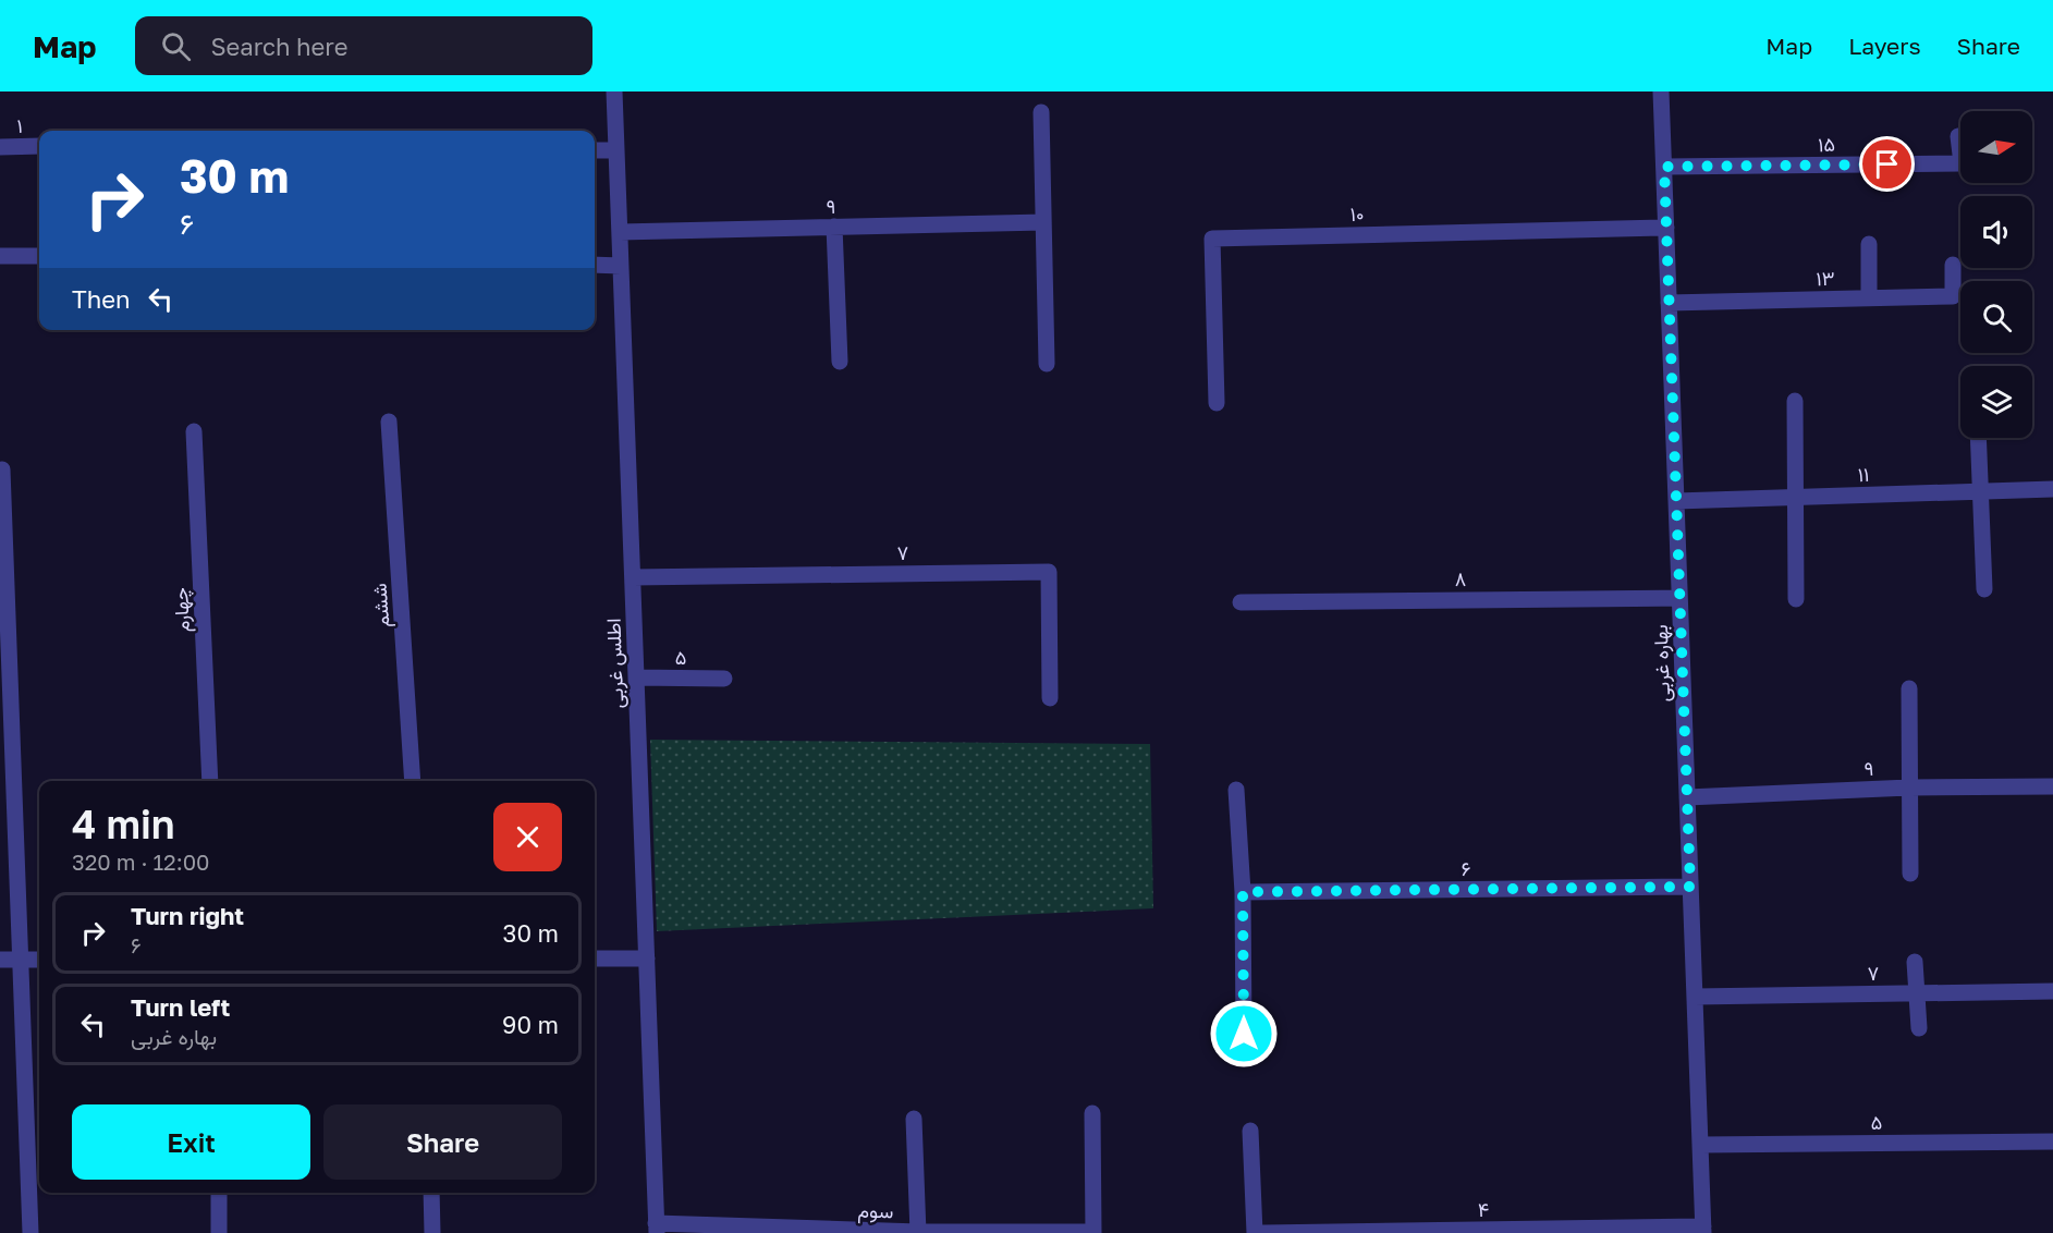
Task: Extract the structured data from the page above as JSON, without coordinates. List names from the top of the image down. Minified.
{"streets":{"street":["۱","۱۵","۹","۱۰","۱۳","۱۱","۷","۸","ششم","چهارم","۵","اطلس غربی","بهاره غربی","۶","۴","سوم"]},"crossings":[["۱۵","بهاره غربی"],["۹","اطلس غربی"],["۹","بهاره غربی"],["۱۰","بهاره غربی"],["۱۳","بهاره غربی"],["۱۱","بهاره غربی"],["۷","اطلس غربی"],["۷","بهاره غربی"],["۸","بهاره غربی"],["۵","اطلس غربی"],["۵","بهاره غربی"],["اطلس غربی","سوم"],["بهاره غربی","۶"],["بهاره غربی","۴"]],"north":"right","page":{"header":"Map","search":"Search here","nav":["Map","Layers","Share"],"turn":["30 m","۶"],"then":"Then","heading":["4 min","320 m · 12:00"],"list":[{"name":"Turn right","note":"۶","value":"30 m"},{"name":"Turn left","note":"بهاره غربی","value":"90 m"}],"buttons":["Exit","Share"]}}
